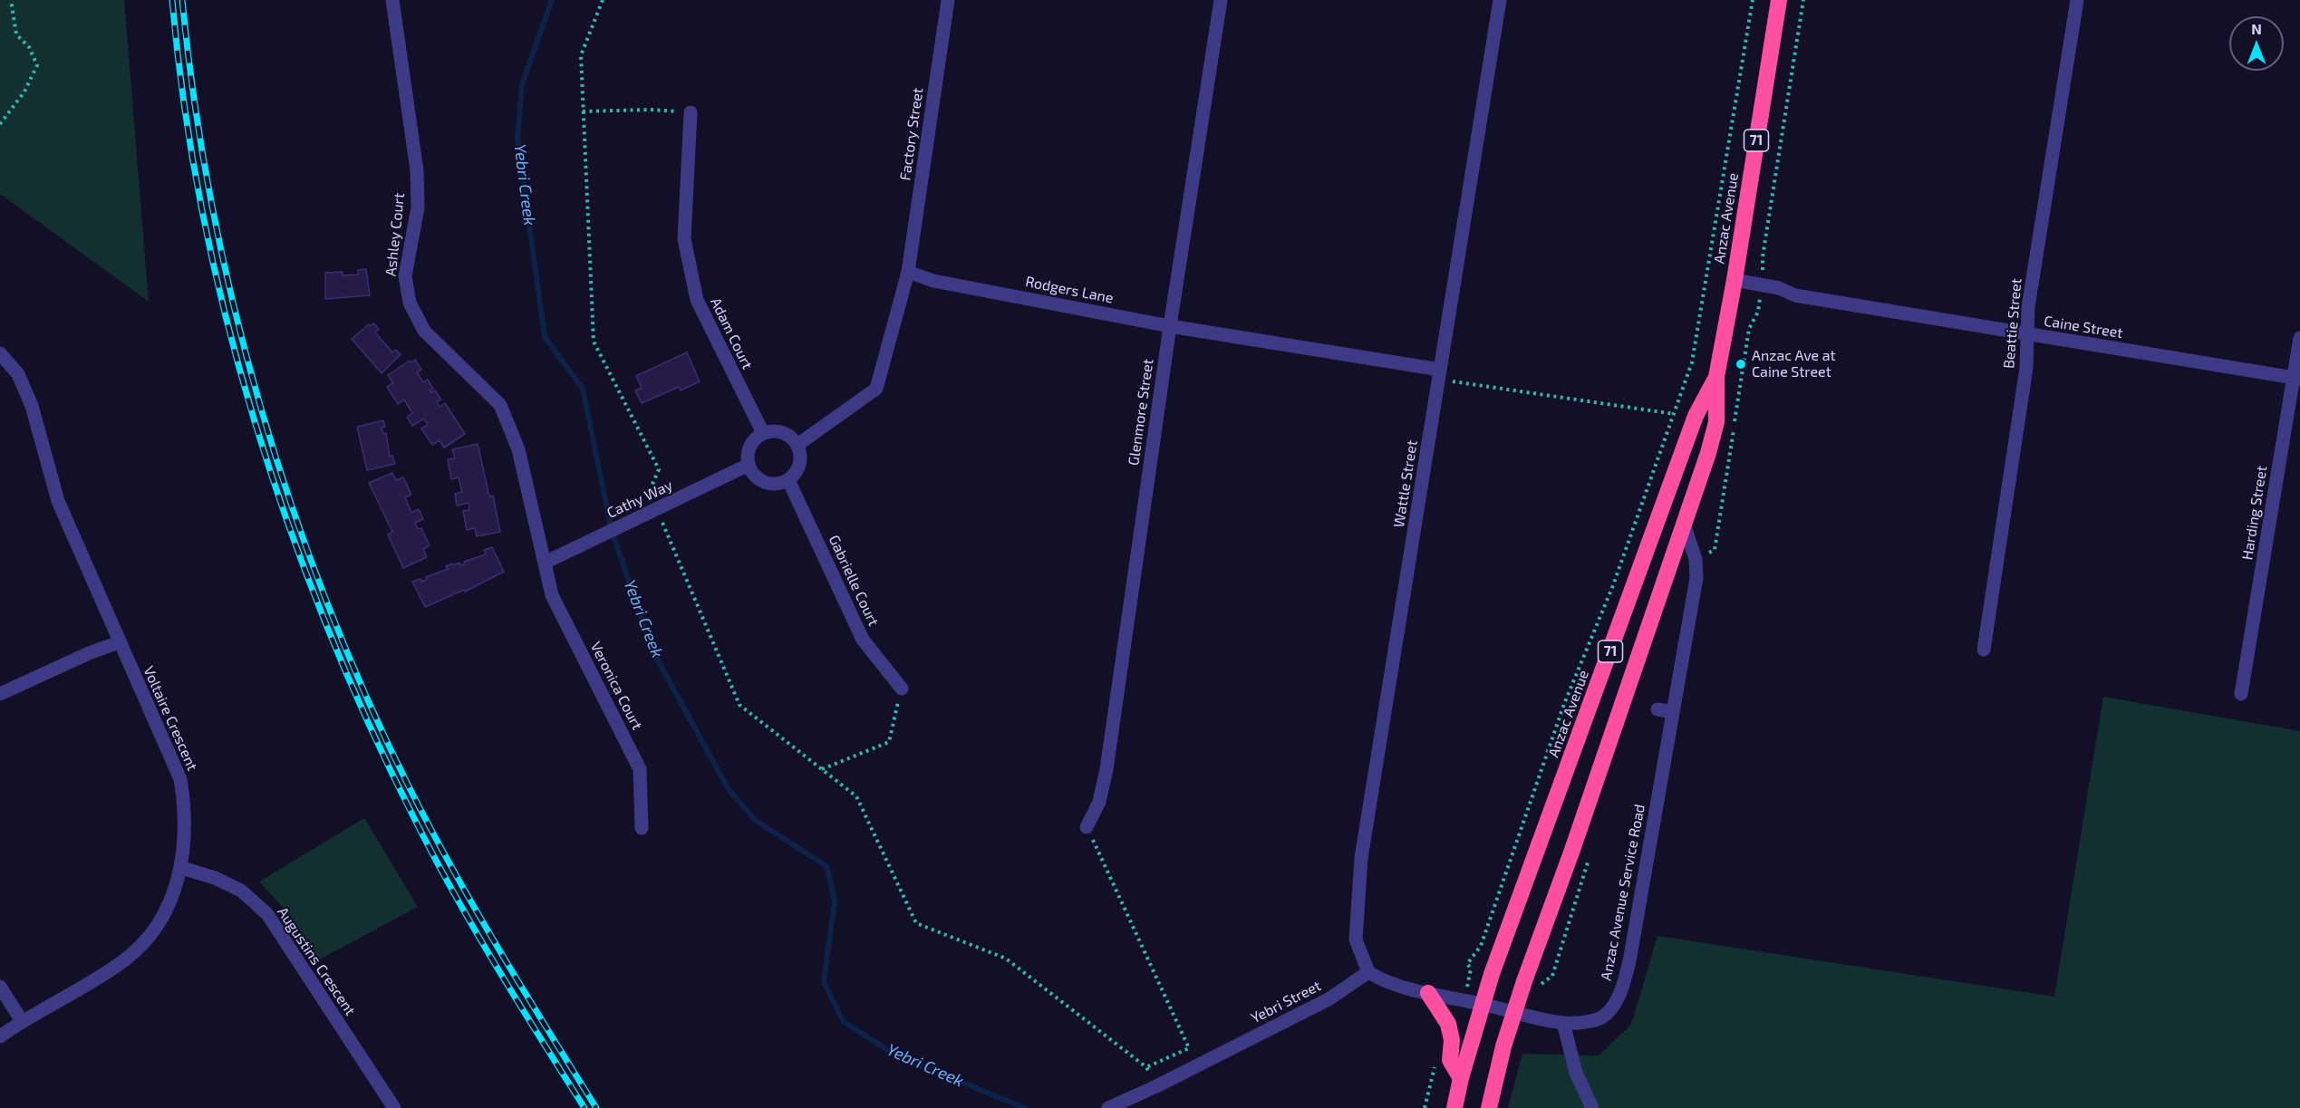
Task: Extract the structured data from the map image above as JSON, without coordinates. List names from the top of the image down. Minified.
{"streets":{"highway":["71","Anzac Avenue"],"street":["Factory Street","Ashley Court","Rodgers Lane","Beattie Street","Caine Street","Adam Court","Glenmore Street","Wattle Street","Cathy Way","Harding Street","Gabrielle Court","Veronica Court","Voltaire Crescent","Anzac Avenue Service Road","Augustins Crescent","Yebri Street"]},"crossings":[["Factory Street","Rodgers Lane"],["Anzac Avenue","Caine Street"],["Anzac Avenue","Anzac Avenue Service Road"],["Ashley Court","Cathy Way"],["Ashley Court","Veronica Court"],["Rodgers Lane","Glenmore Street"],["Rodgers Lane","Wattle Street"],["Beattie Street","Caine Street"],["Caine Street","Harding Street"],["Adam Court","Cathy Way"],["Adam Court","Gabrielle Court"],["Wattle Street","Yebri Street"],["Cathy Way","Gabrielle Court"],["Cathy Way","Veronica Court"],["Voltaire Crescent","Augustins Crescent"]],"water":["Yebri Creek"],"places":["Anzac Ave at Caine Street"],"north":"top"}
